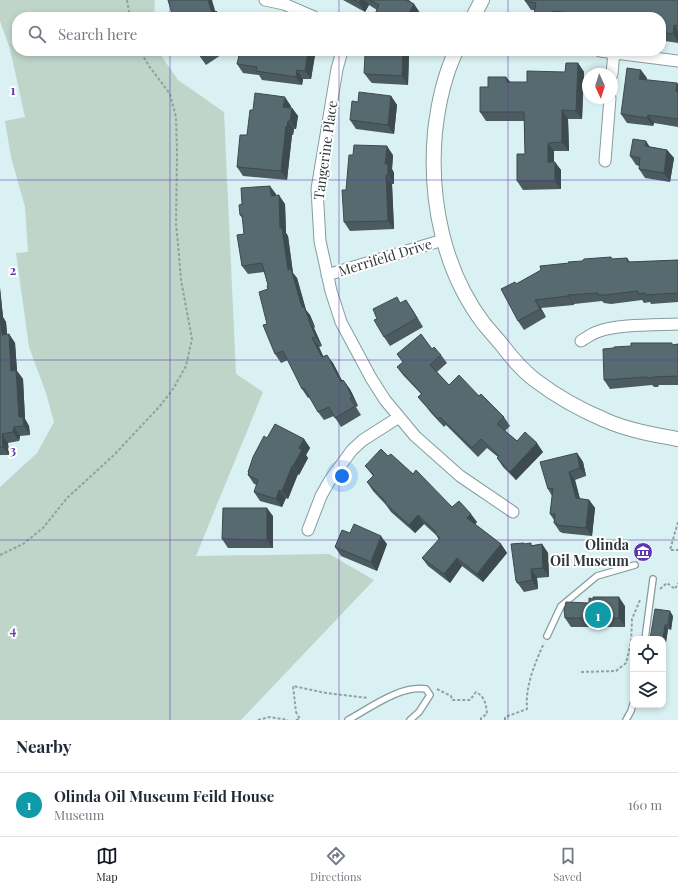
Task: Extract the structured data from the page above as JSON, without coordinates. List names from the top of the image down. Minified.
{"streets":{"street":["Tangerine Place","Merrifeld Drive"]},"crossings":[["Tangerine Place","Merrifeld Drive"]],"places":{"museum":["Olinda Oil Museum"]},"north":"bottom","page":{"search":"Search here","pins":"1","heading":"Nearby","list":[{"mark":"1","name":"Olinda Oil Museum Feild House","note":"Museum","value":"160 m"}],"nav":["Map","Directions","Saved"]},"grid":{"rows":["1","2","3","4"]}}
